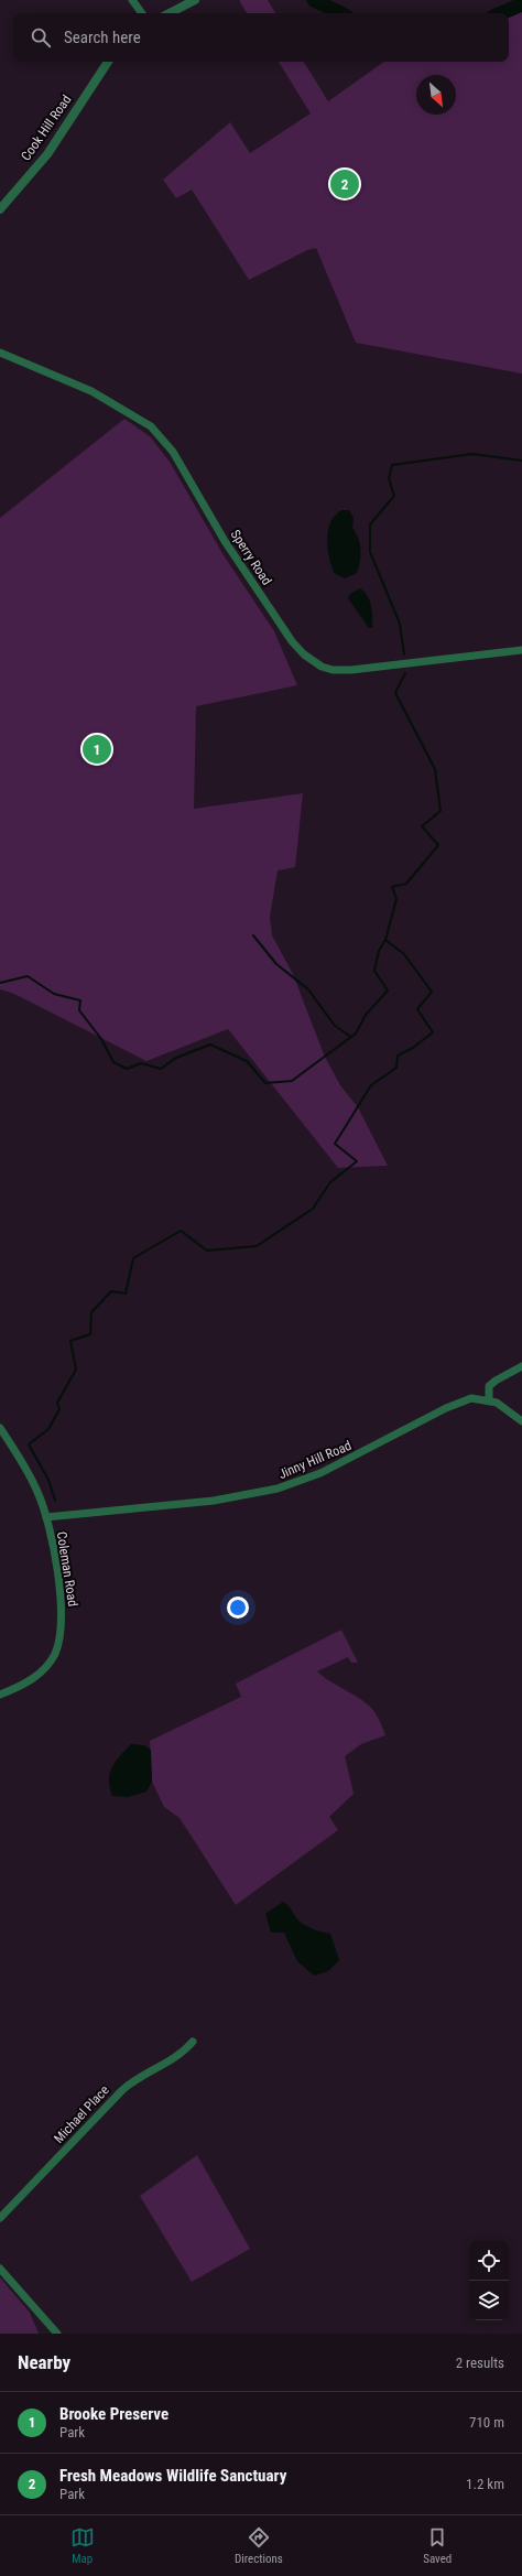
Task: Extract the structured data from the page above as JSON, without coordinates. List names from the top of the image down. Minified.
{"streets":{"street":["Cook Hill Road","Sperry Road","Jinny Hill Road","Coleman Road","Michael Place"]},"crossings":[["Jinny Hill Road","Coleman Road"]],"north":"bottom right","page":{"search":"Search here","pins":["2","1"],"heading":["Nearby","2 results"],"list":[{"mark":"1","name":"Brooke Preserve","note":"Park","value":"710 m"},{"mark":"2","name":"Fresh Meadows Wildlife Sanctuary","note":"Park","value":"1.2 km"}],"nav":["Map","Directions","Saved"]}}
